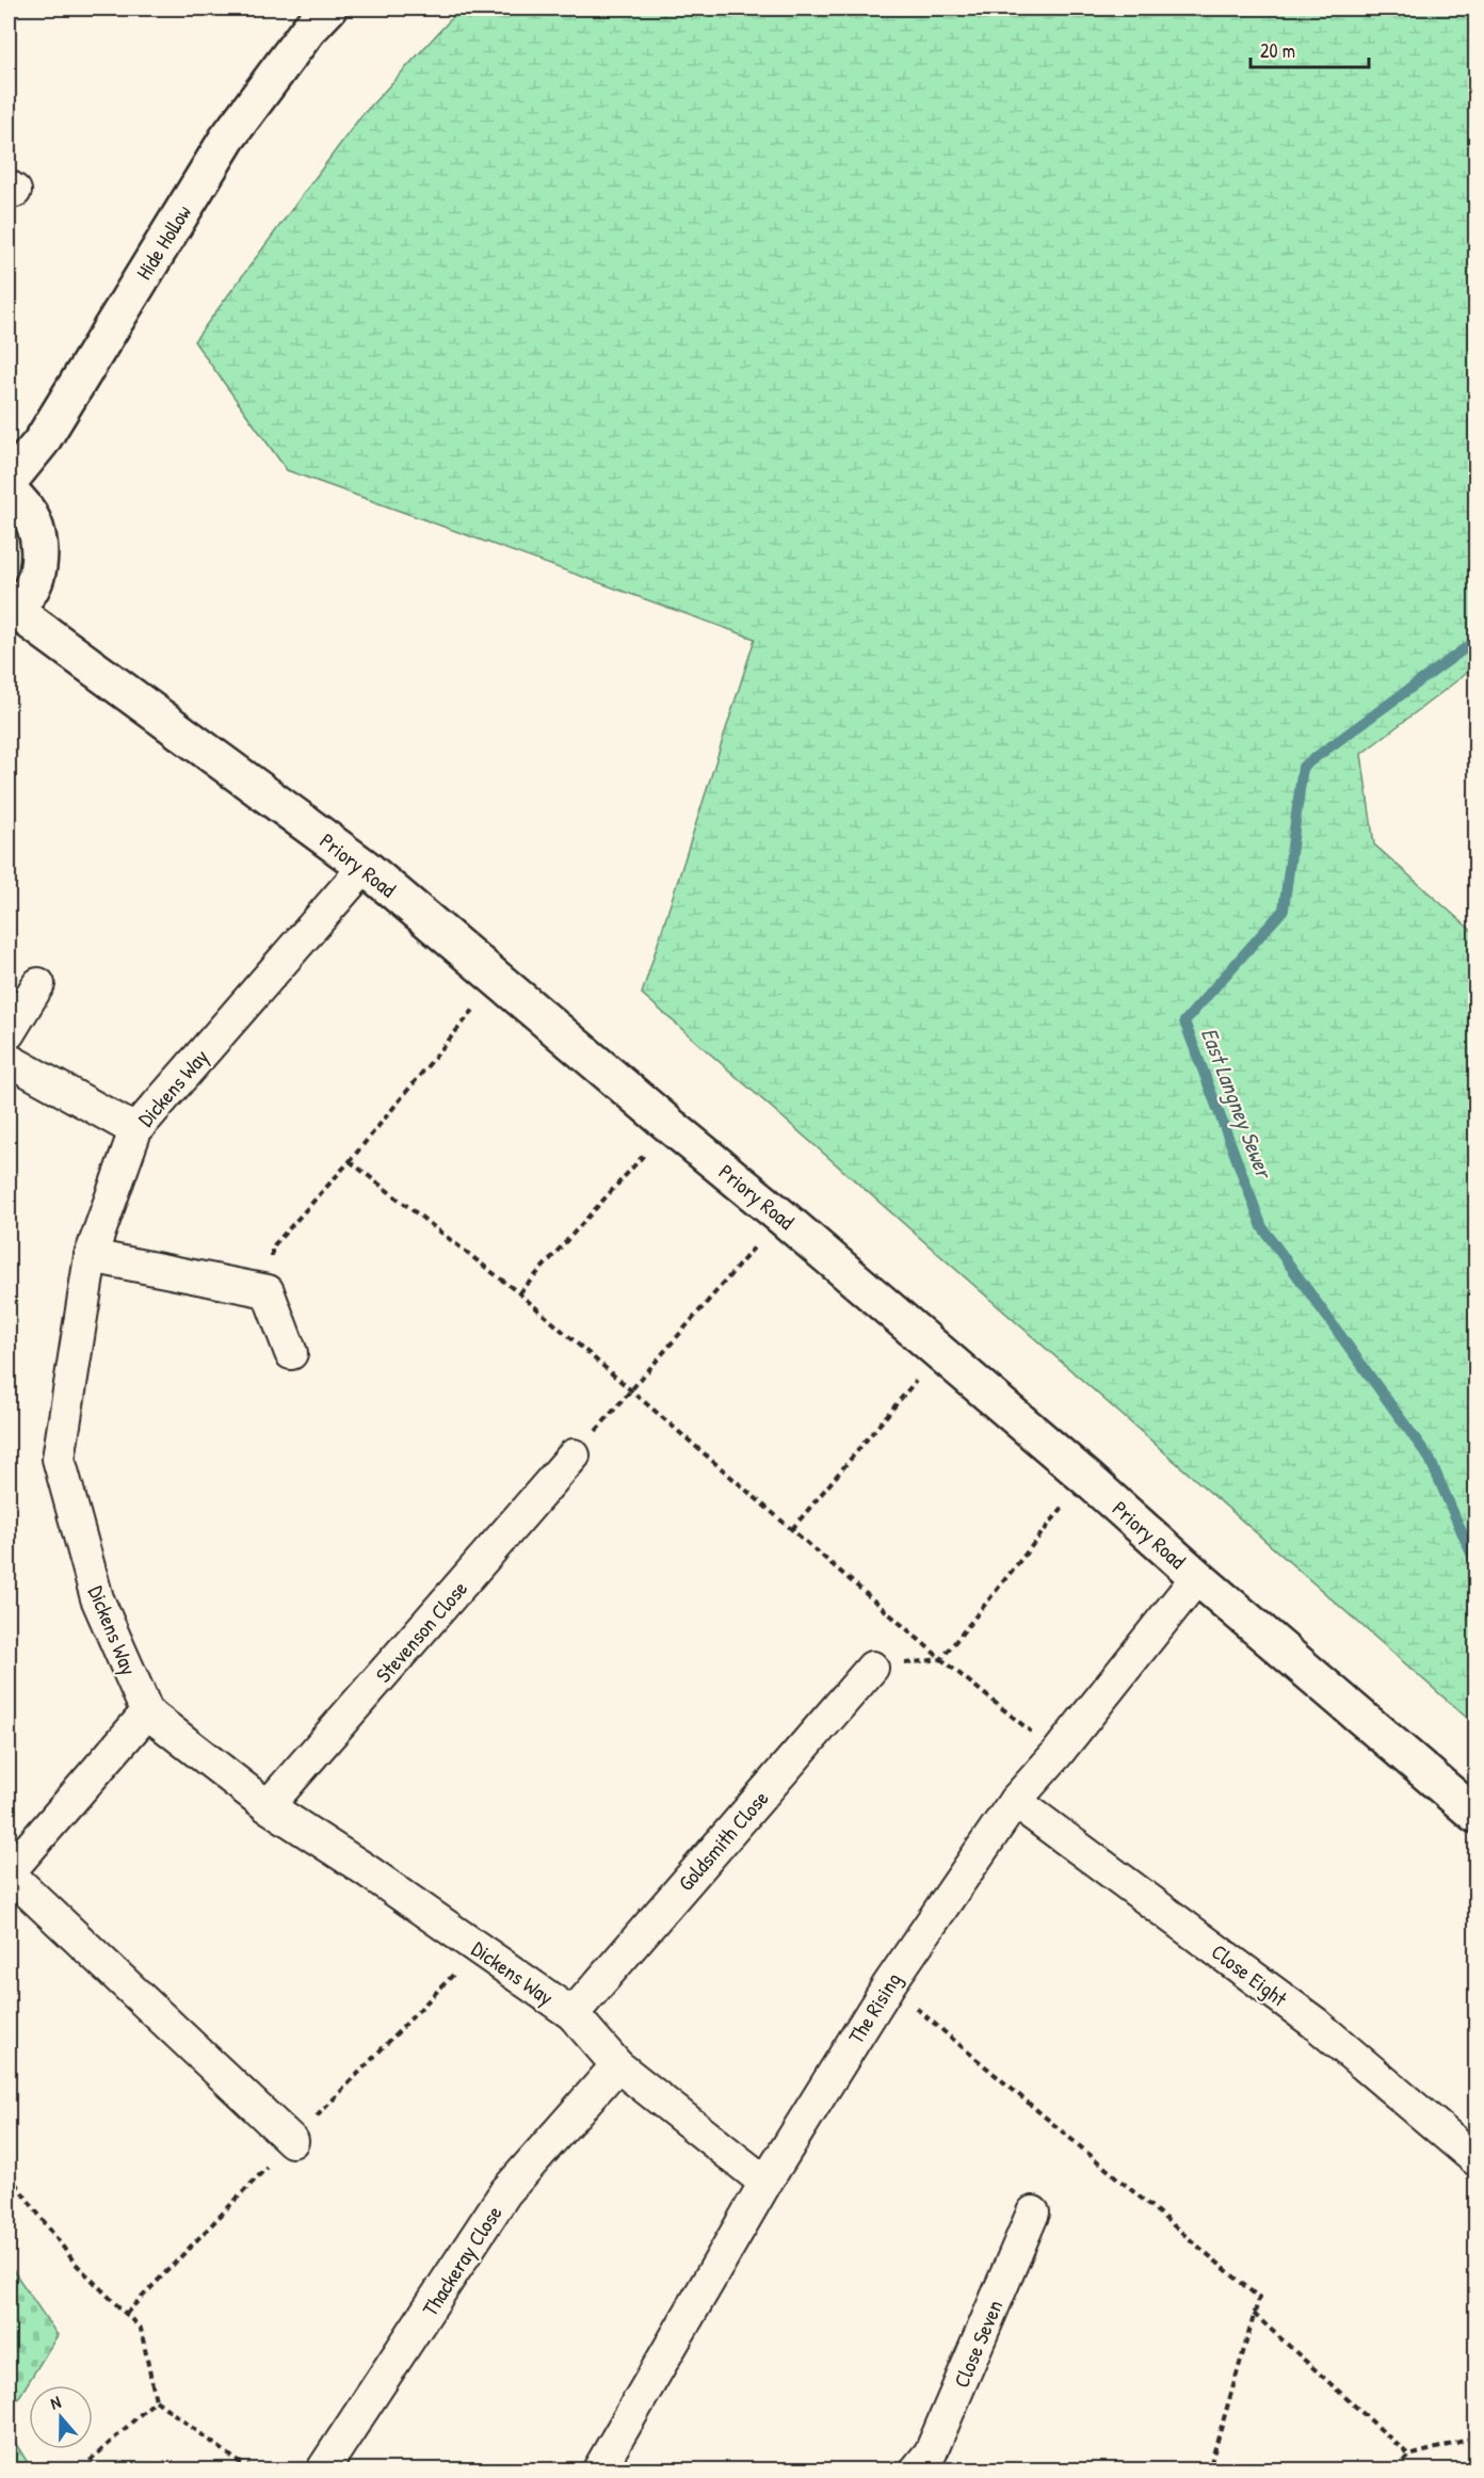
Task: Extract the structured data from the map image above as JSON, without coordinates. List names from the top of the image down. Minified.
{"streets":{"street":["Hide Hollow","Priory Road","Dickens Way","Stevenson Close","Goldsmith Close","Close Eight","The Rising","Thackeray Close","Close Seven"]},"crossings":[["Priory Road","Dickens Way"],["Priory Road","The Rising"],["Dickens Way","Stevenson Close"],["Dickens Way","Goldsmith Close"],["Dickens Way","The Rising"],["Dickens Way","Thackeray Close"],["Close Eight","The Rising"]],"water":["East Langney Sewer"],"scale_bar":"20 m","north":"top"}
